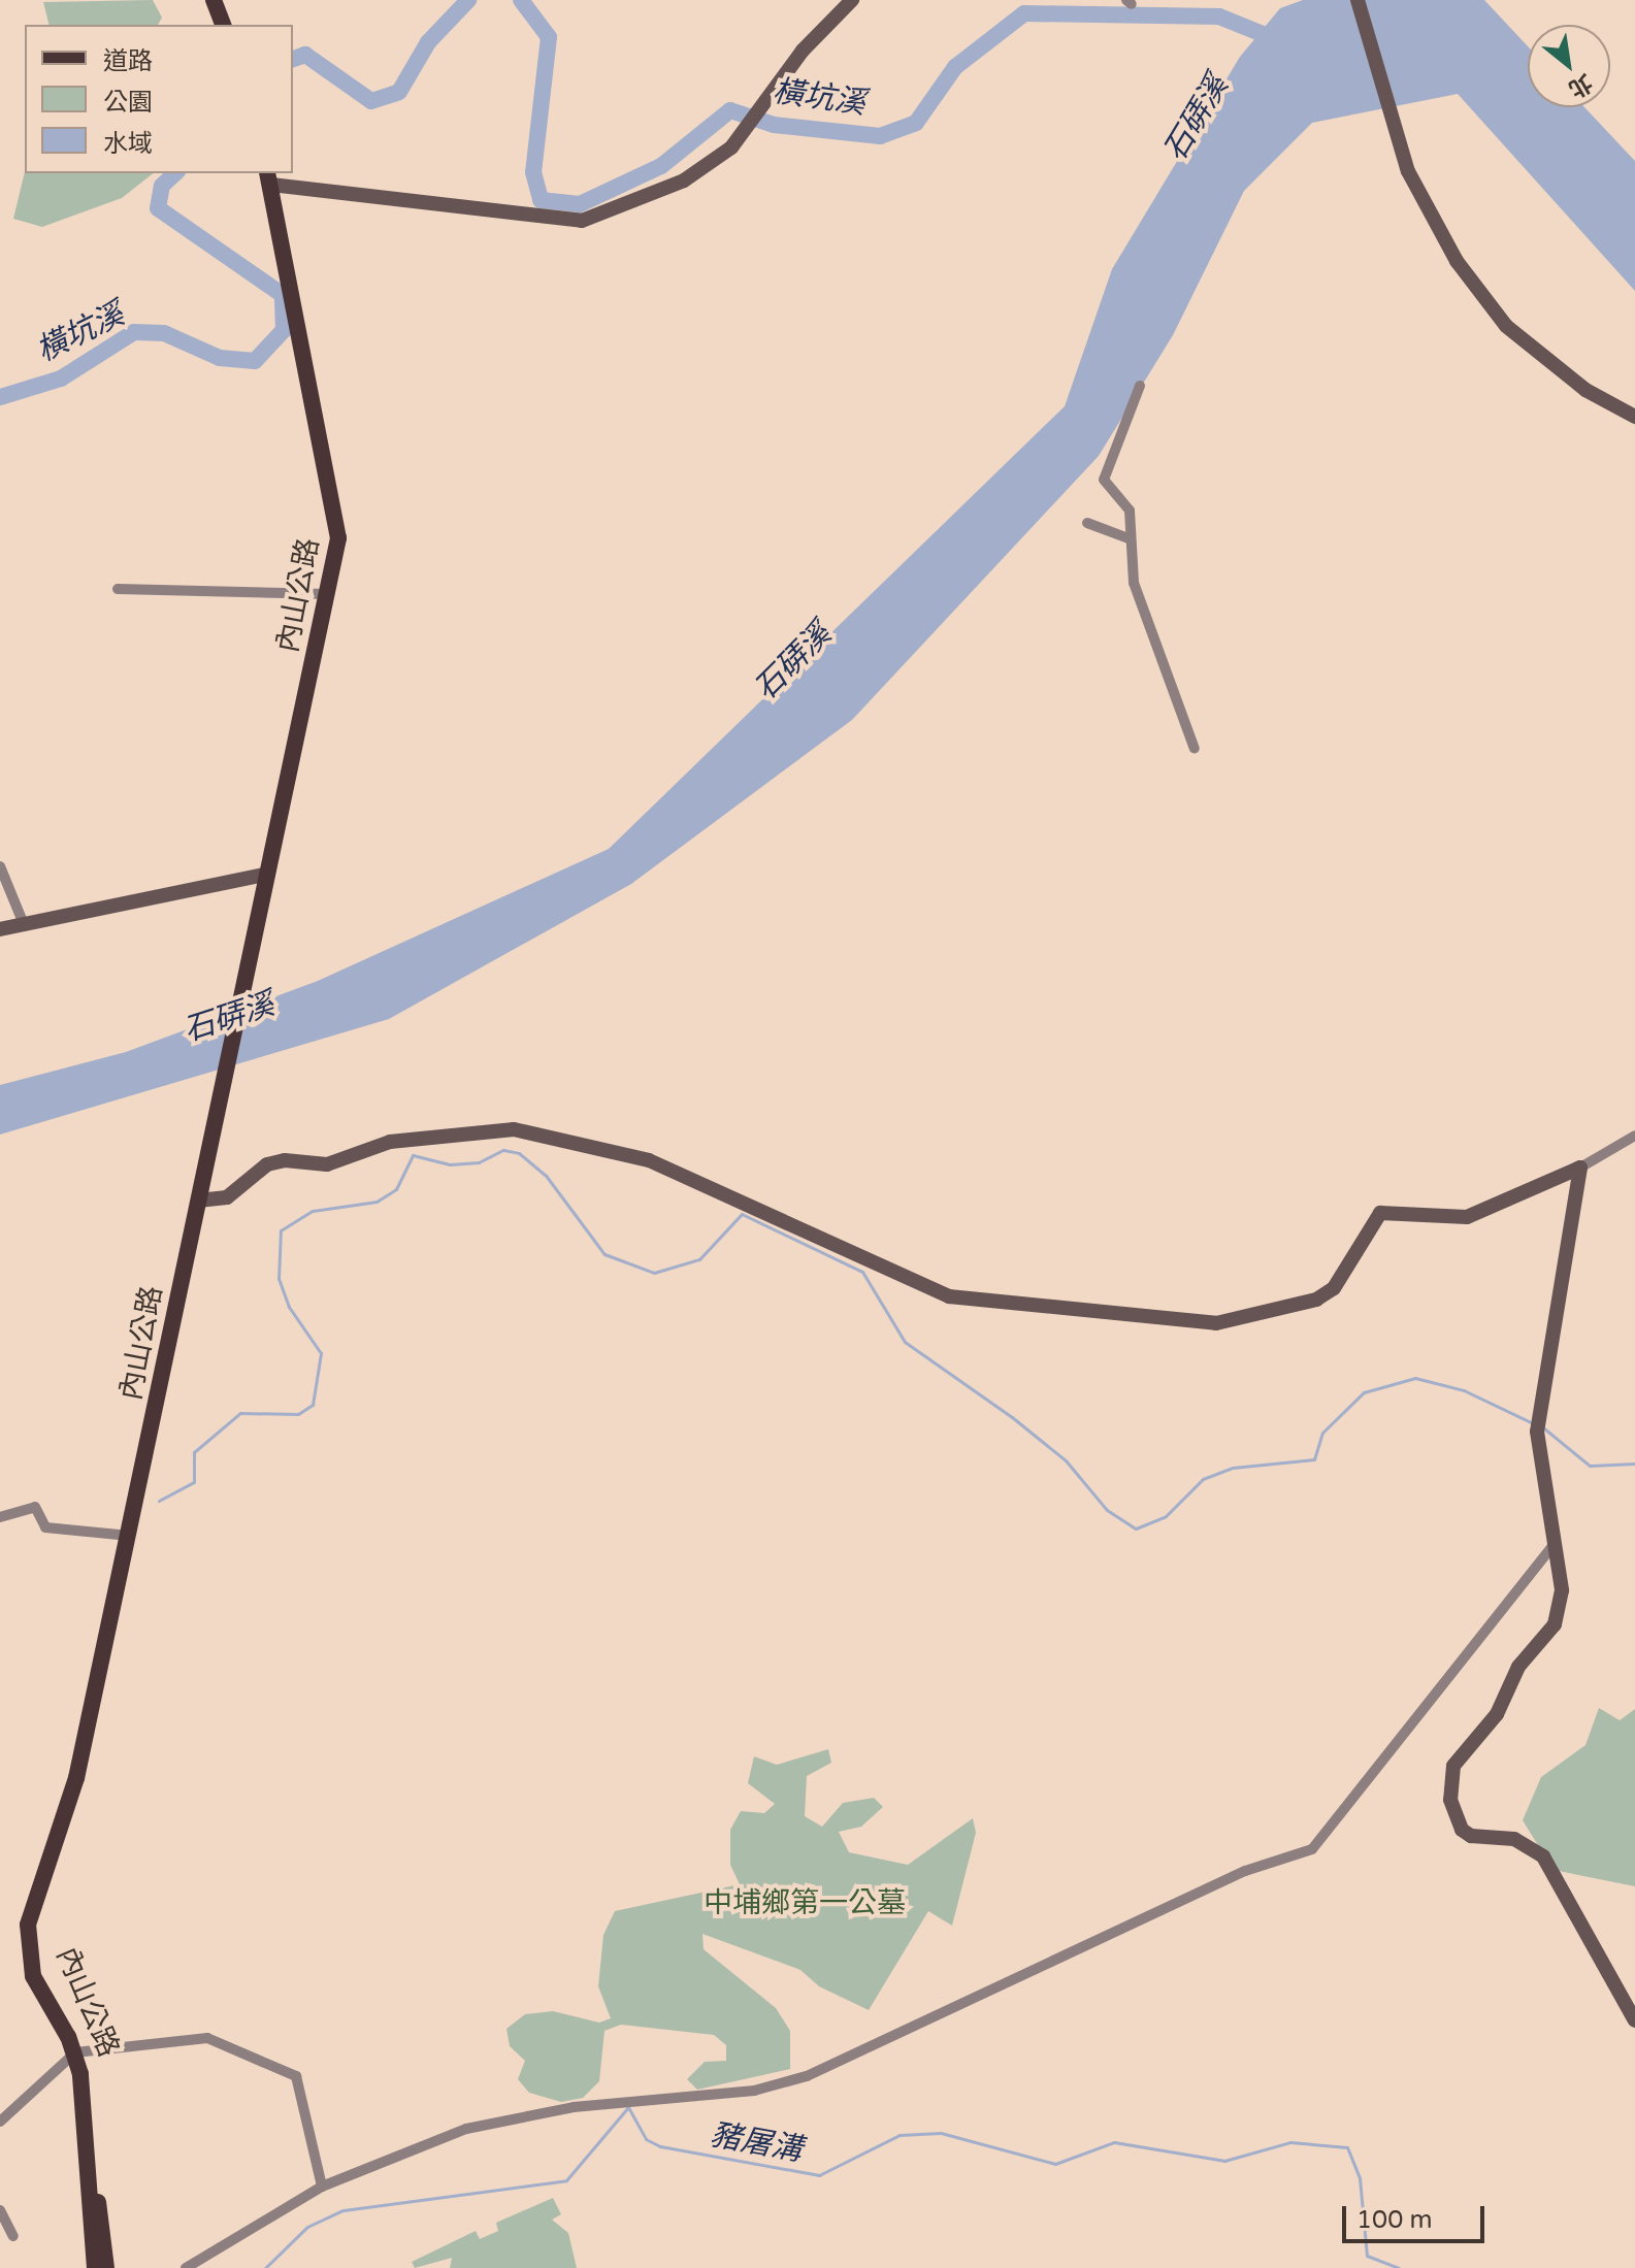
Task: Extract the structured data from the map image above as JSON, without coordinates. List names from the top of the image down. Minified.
{"streets":{"main road":["內山公路"]},"water":["橫坑溪","石硦溪","豬屠溝"],"parks":["中埔鄉第一公墓"],"legend":["道路","公園","水域"],"scale_bar":"100 m","north":"bottom right"}
